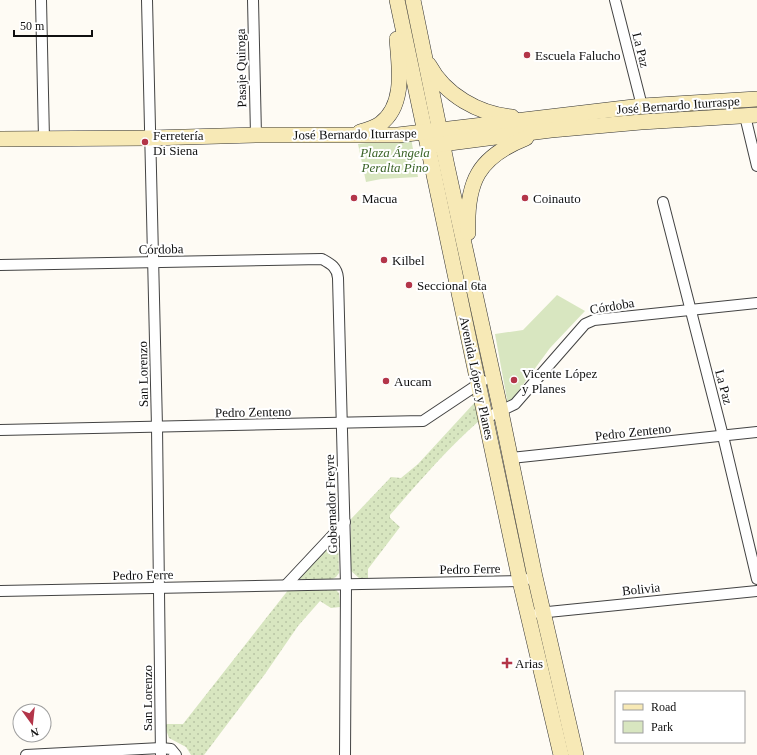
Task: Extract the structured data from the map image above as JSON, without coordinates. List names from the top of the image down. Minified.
{"streets":{"main road":["José Bernardo Iturraspe","Avenida López y Planes"],"street":["La Paz","Pasaje Quiroga","Córdoba","San Lorenzo","Pedro Zenteno","Gobernador Freyre","Pedro Ferre","Bolivia"]},"crossings":[["La Paz","José Bernardo Iturraspe"],["La Paz","Córdoba"],["La Paz","Pedro Zenteno"],["Pasaje Quiroga","José Bernardo Iturraspe"],["José Bernardo Iturraspe","San Lorenzo"],["José Bernardo Iturraspe","Avenida López y Planes"],["Córdoba","San Lorenzo"],["Córdoba","Avenida López y Planes"],["Córdoba","Gobernador Freyre"],["San Lorenzo","Pedro Zenteno"],["San Lorenzo","Pedro Ferre"],["Avenida López y Planes","Pedro Zenteno"],["Avenida López y Planes","Pedro Ferre"],["Avenida López y Planes","Bolivia"],["Pedro Zenteno","Gobernador Freyre"],["Gobernador Freyre","Pedro Ferre"]],"parks":["Plaza Ángela Peralta Pino"],"places":{"other":["Escuela Falucho","Ferretería Di Siena","Macua","Coinauto","Kilbel","Seccional 6ta","Vicente López y Planes","Aucam"],"health":["Arias"]},"legend":["Road","Park"],"scale_bar":"50 m","north":"bottom"}
